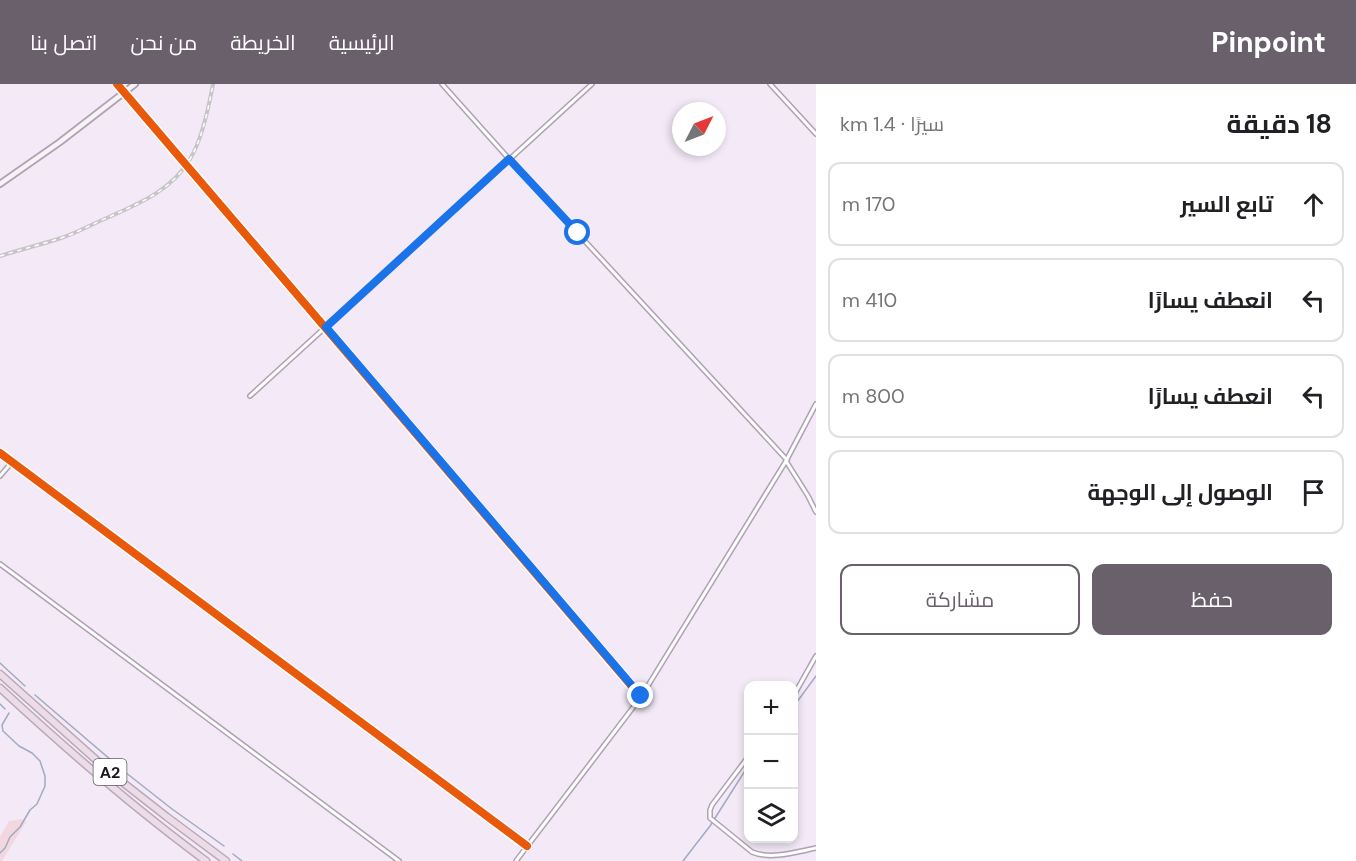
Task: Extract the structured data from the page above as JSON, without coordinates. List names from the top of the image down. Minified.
{"streets":{"highway":["A2"]},"north":"top right","page":{"header":"Pinpoint","nav":["الرئيسية","الخريطة","من نحن","اتصل بنا"],"heading":["18 دقيقة","سيرًا · 1.4 km"],"list":[["تابع السير","170 m"],["انعطف يسارًا","410 m"],["انعطف يسارًا","800 m"],"الوصول إلى الوجهة"],"buttons":["حفظ","مشاركة"],"map_buttons":["+","−"]}}
